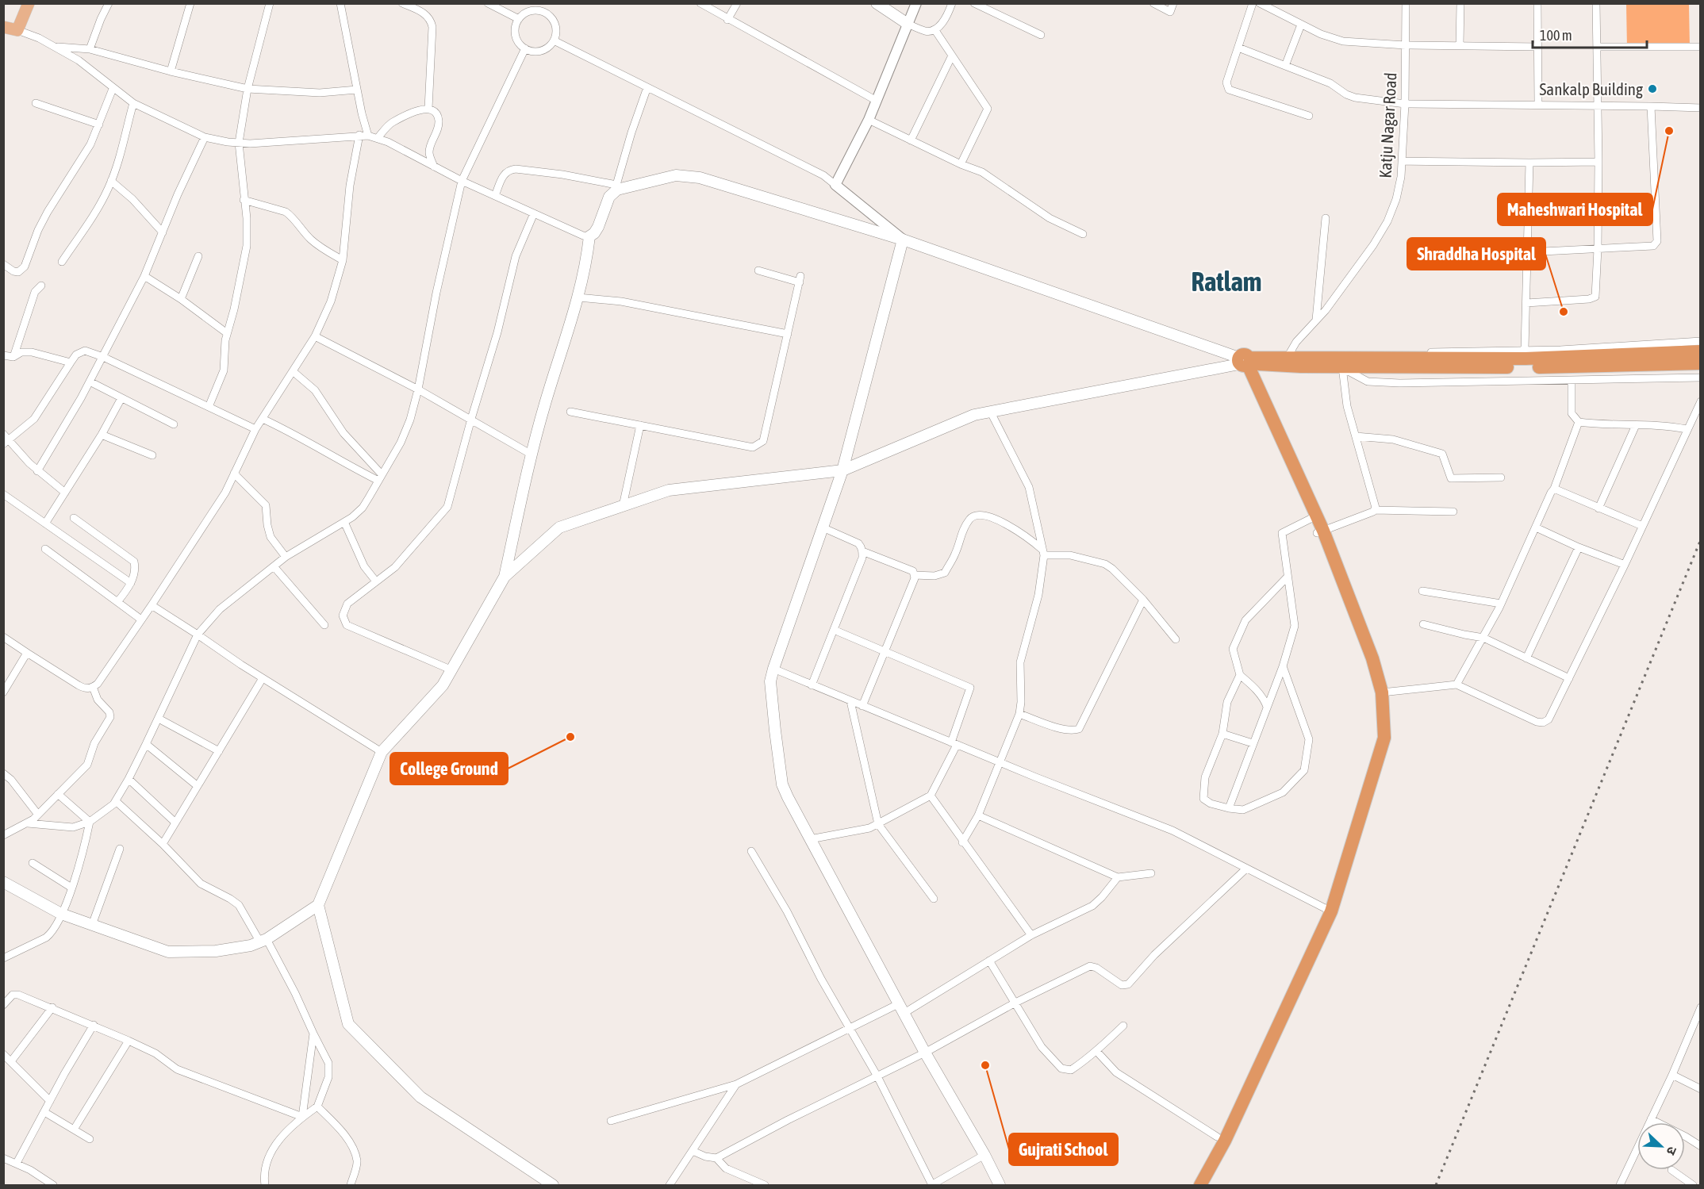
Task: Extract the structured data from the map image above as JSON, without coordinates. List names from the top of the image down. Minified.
{"streets":{"street":["Katju Nagar Road"]},"districts":["Ratlam"],"places":["Sankalp Building","Maheshwari Hospital","Shraddha Hospital","College Ground","Gujrati School"],"scale_bar":"100 m","north":"bottom right"}
